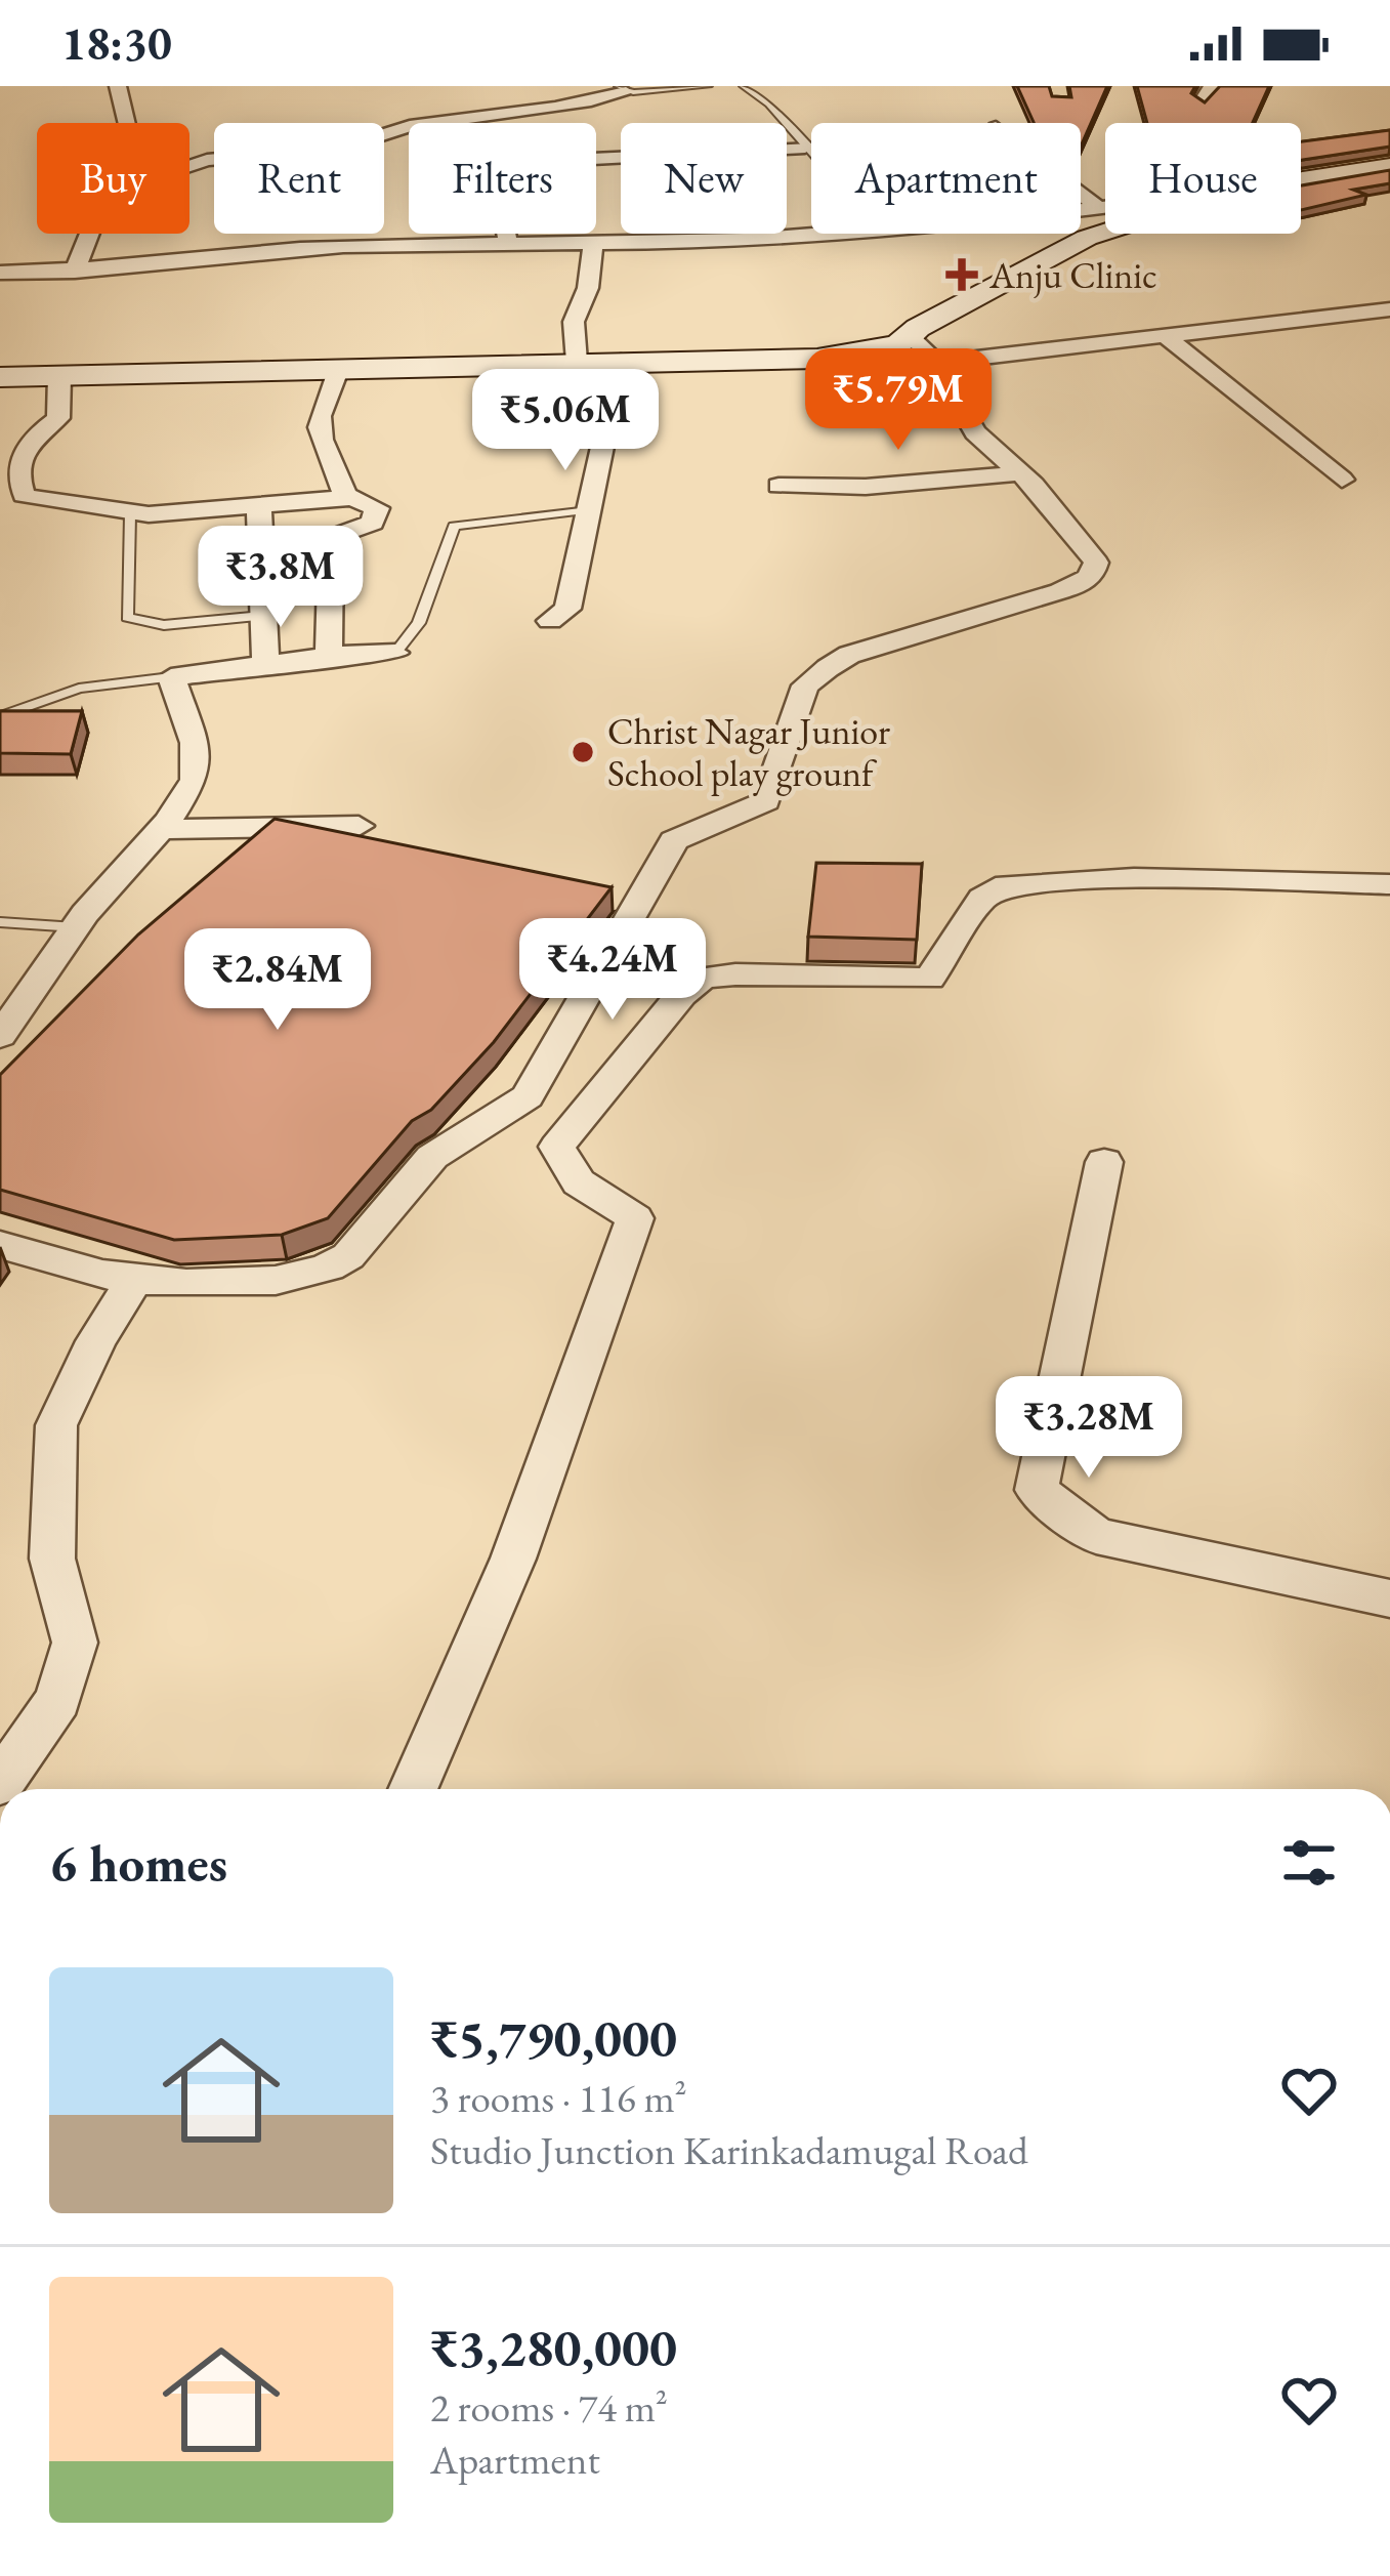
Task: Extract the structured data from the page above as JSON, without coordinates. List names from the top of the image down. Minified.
{"places":{"health":["Anju Clinic"],"other":["Christ Nagar Junior School play grounf"]},"page":{"status":"18:30","chip":["Buy","Rent","Filters","New","Apartment","House"],"price":["₹5.79M","₹5.06M","₹3.8M","₹4.24M","₹2.84M","₹3.28M"],"heading":"6 homes","list":[{"name":"₹5,790,000","note":"3 rooms · 116 m² · Studio Junction Karinkadamugal Road"},{"name":"₹3,280,000","note":"2 rooms · 74 m² · Apartment"}]}}
